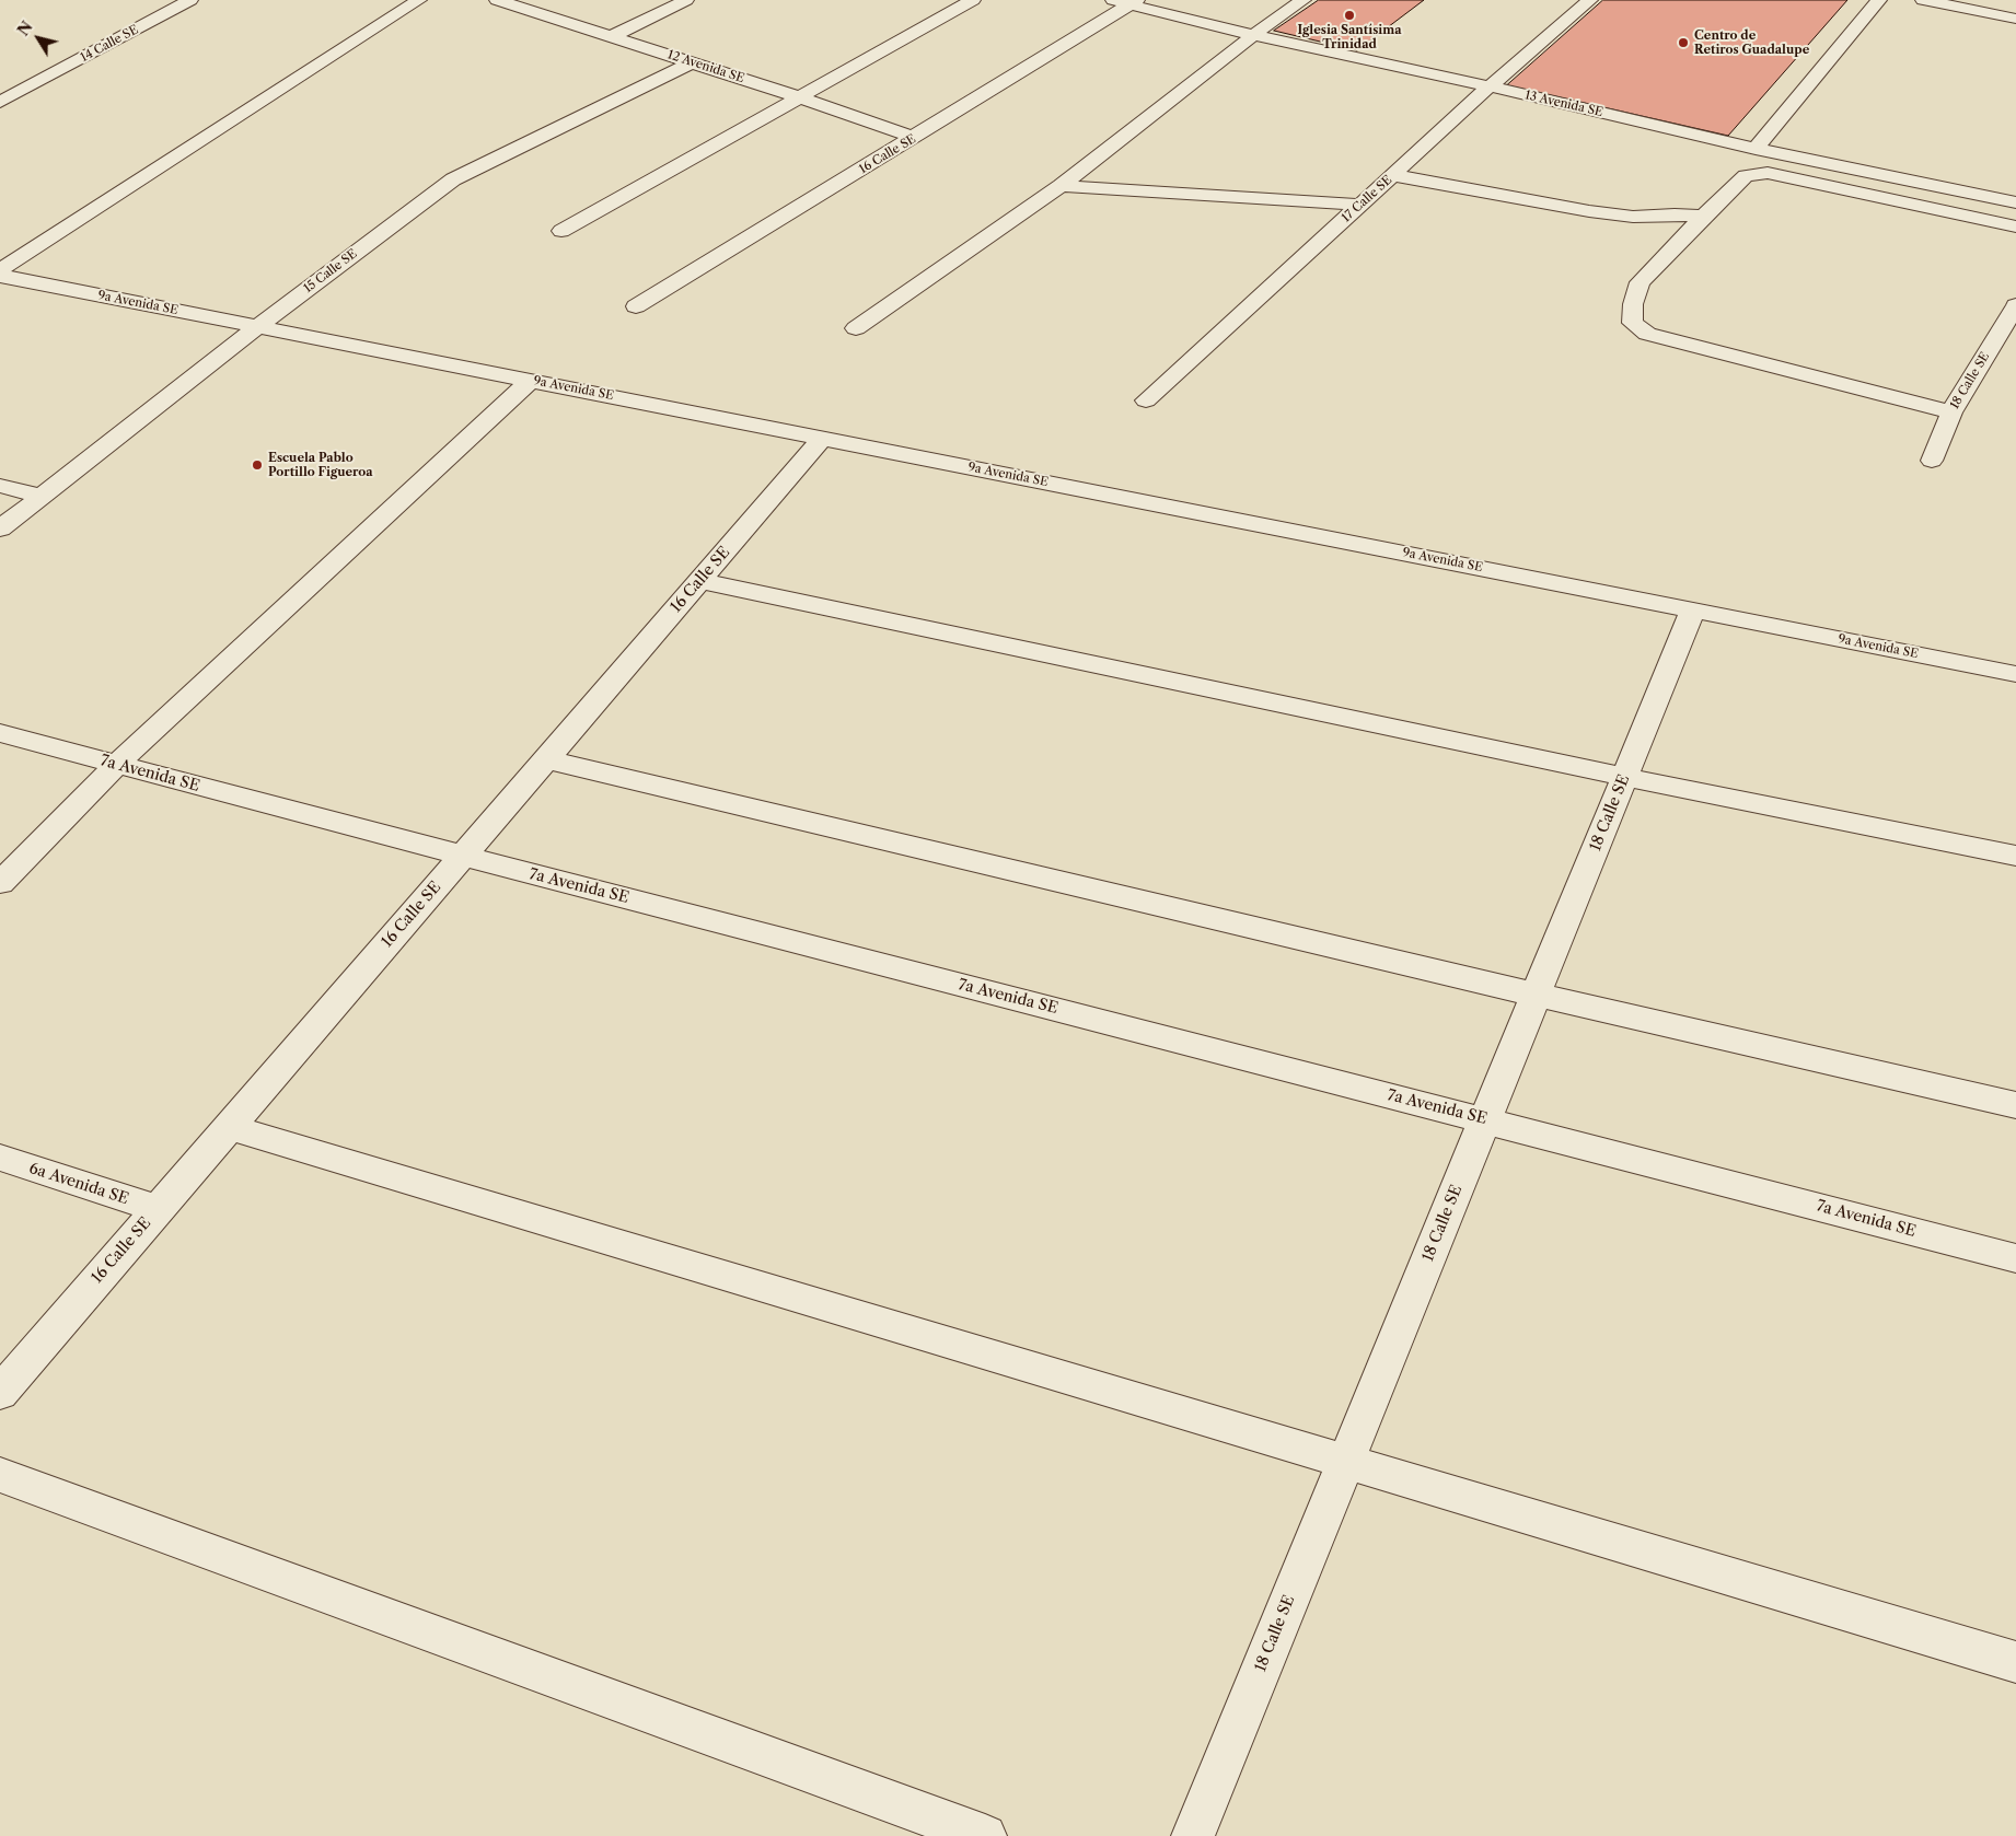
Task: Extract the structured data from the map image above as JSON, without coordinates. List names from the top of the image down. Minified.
{"streets":{"street":["14 Calle SE","12 Avenida SE","13 Avenida SE","16 Calle SE","17 Calle SE","15 Calle SE","9a Avenida SE","18 Calle SE","7a Avenida SE","6a Avenida SE"]},"crossings":[["12 Avenida SE","16 Calle SE"],["12 Avenida SE","15 Calle SE"],["13 Avenida SE","16 Calle SE"],["13 Avenida SE","17 Calle SE"],["16 Calle SE","9a Avenida SE"],["16 Calle SE","7a Avenida SE"],["16 Calle SE","6a Avenida SE"],["15 Calle SE","9a Avenida SE"],["9a Avenida SE","18 Calle SE"],["18 Calle SE","7a Avenida SE"]],"places":["Iglesia Santísima Trinidad","Centro de Retiros Guadalupe","Escuela Pablo Portillo Figueroa"],"north":"top left"}
